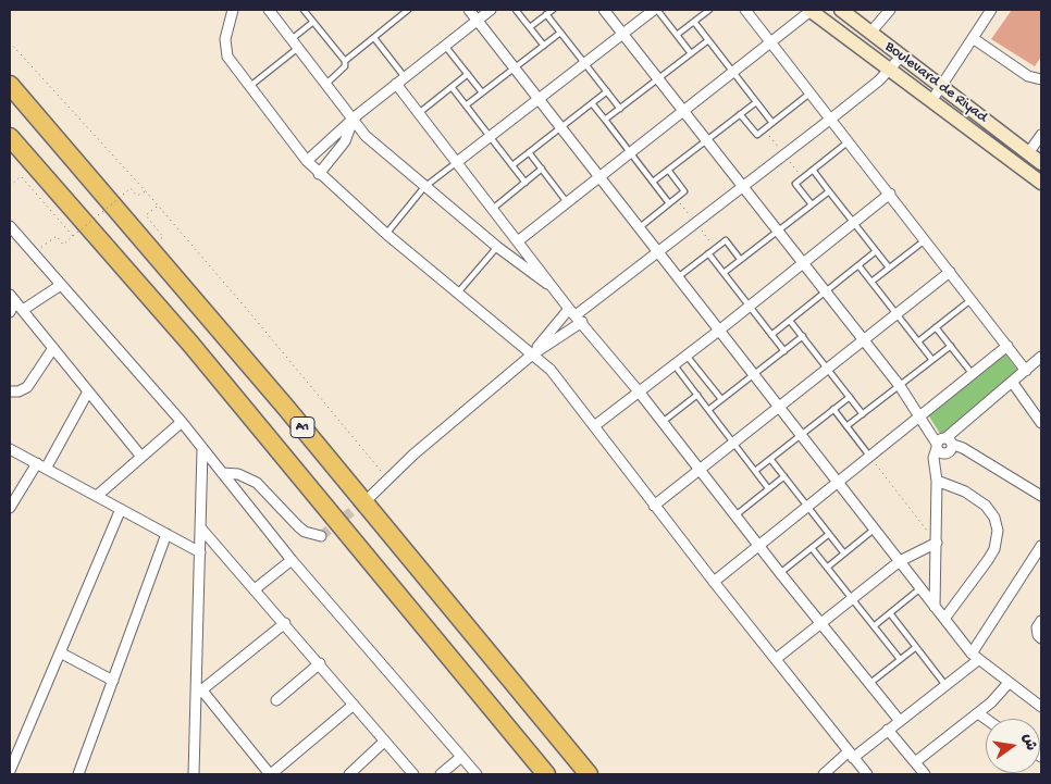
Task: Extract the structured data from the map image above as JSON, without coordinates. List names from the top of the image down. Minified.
{"streets":{"highway":["A1"],"main road":["Boulevard de Riyad"]},"north":"right"}
